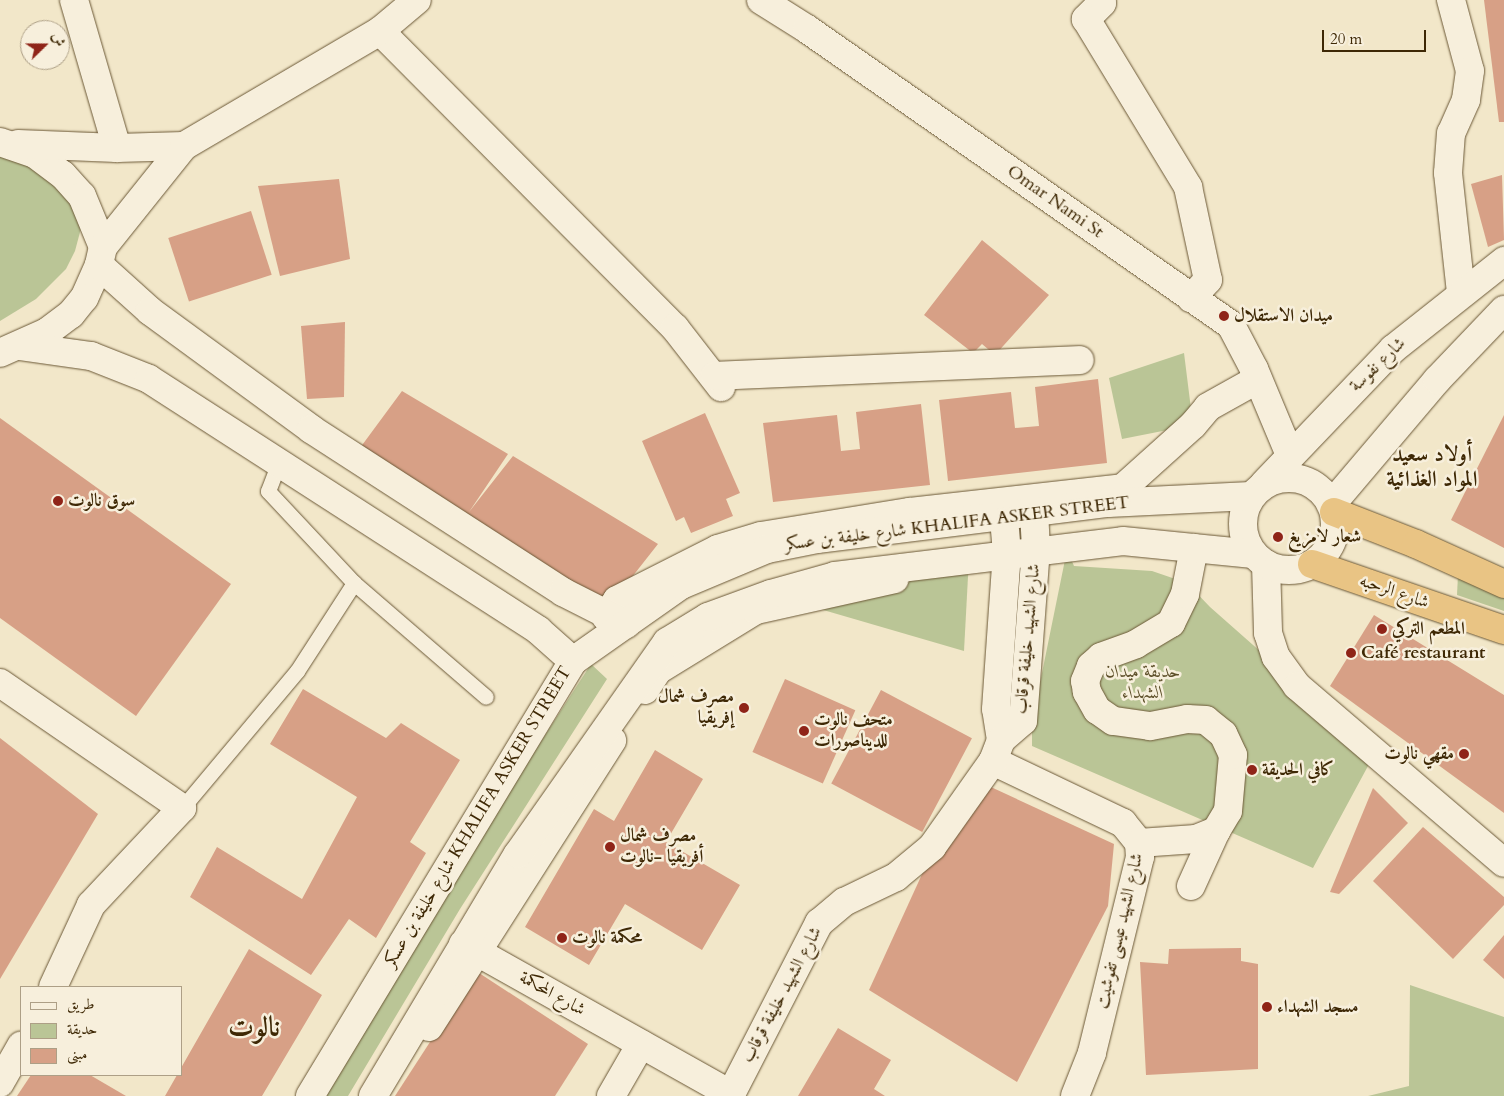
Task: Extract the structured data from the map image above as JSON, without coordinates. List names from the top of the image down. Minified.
{"streets":{"highway":["شارع الرحبه"],"street":["Omar Nami St","شارع نفوسة","شارع خليفة بن عسكر KHALIFA ASKER STREET","شارع الشهيد خليفة قرقاب","شارع الشهيد عيسى تفوشيت","شارع المحكمة"]},"crossings":[["Omar Nami St","شارع نفوسة"],["شارع نفوسة","شارع خليفة بن عسكر KHALIFA ASKER STREET"],["شارع نفوسة","شارع الرحبه"],["شارع خليفة بن عسكر KHALIFA ASKER STREET","شارع الرحبه"],["شارع خليفة بن عسكر KHALIFA ASKER STREET","شارع الشهيد خليفة قرقاب"],["شارع خليفة بن عسكر KHALIFA ASKER STREET","شارع المحكمة"],["شارع الشهيد خليفة قرقاب","شارع الشهيد عيسى تفوشيت"],["شارع الشهيد خليفة قرقاب","شارع المحكمة"]],"districts":["أولاد سعيد المواد الغذائية","نالوت"],"parks":["حديقة ميدان الشهداء"],"places":["ميدان الاستقلال","سوق نالوت","شعار لامزيغ","المطعم التركي","Café restaurant","مصرف شمال إفريقيا","متحف نالوت للديناصورات","مقهي نالوت","كافي الحديقة","مصرف شمال أفريقيا -نالوت","محكمة نالوت","مسجد الشهداء"],"legend":["طريق","حديقة","مبنى"],"scale_bar":"20 m","north":"right"}
